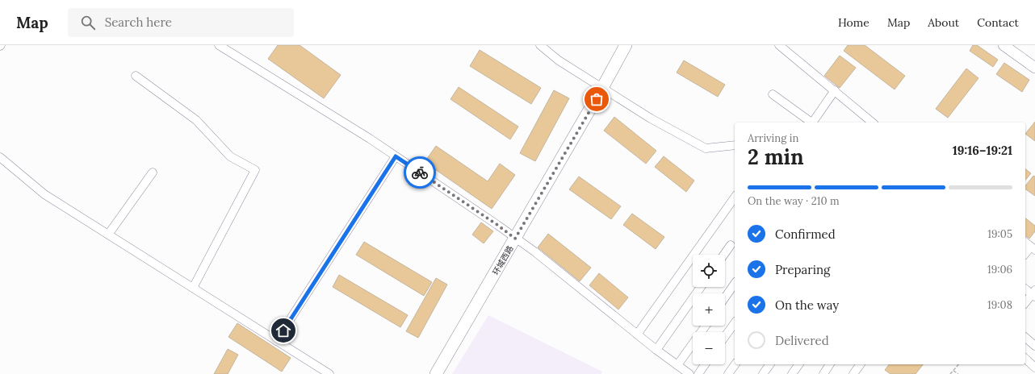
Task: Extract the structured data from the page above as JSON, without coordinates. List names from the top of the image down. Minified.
{"streets":{"highway":["环城西路"]},"page":{"header":"Map","search":"Search here","nav":["Home","Map","About","Contact"],"heading":["2 min","Arriving in","19:16–19:21"],"bar":"On the way · 210 m","list":[["Confirmed","19:05"],["Preparing","19:06"],["On the way","19:08"],"Delivered"],"map_buttons":["+","−"]}}
